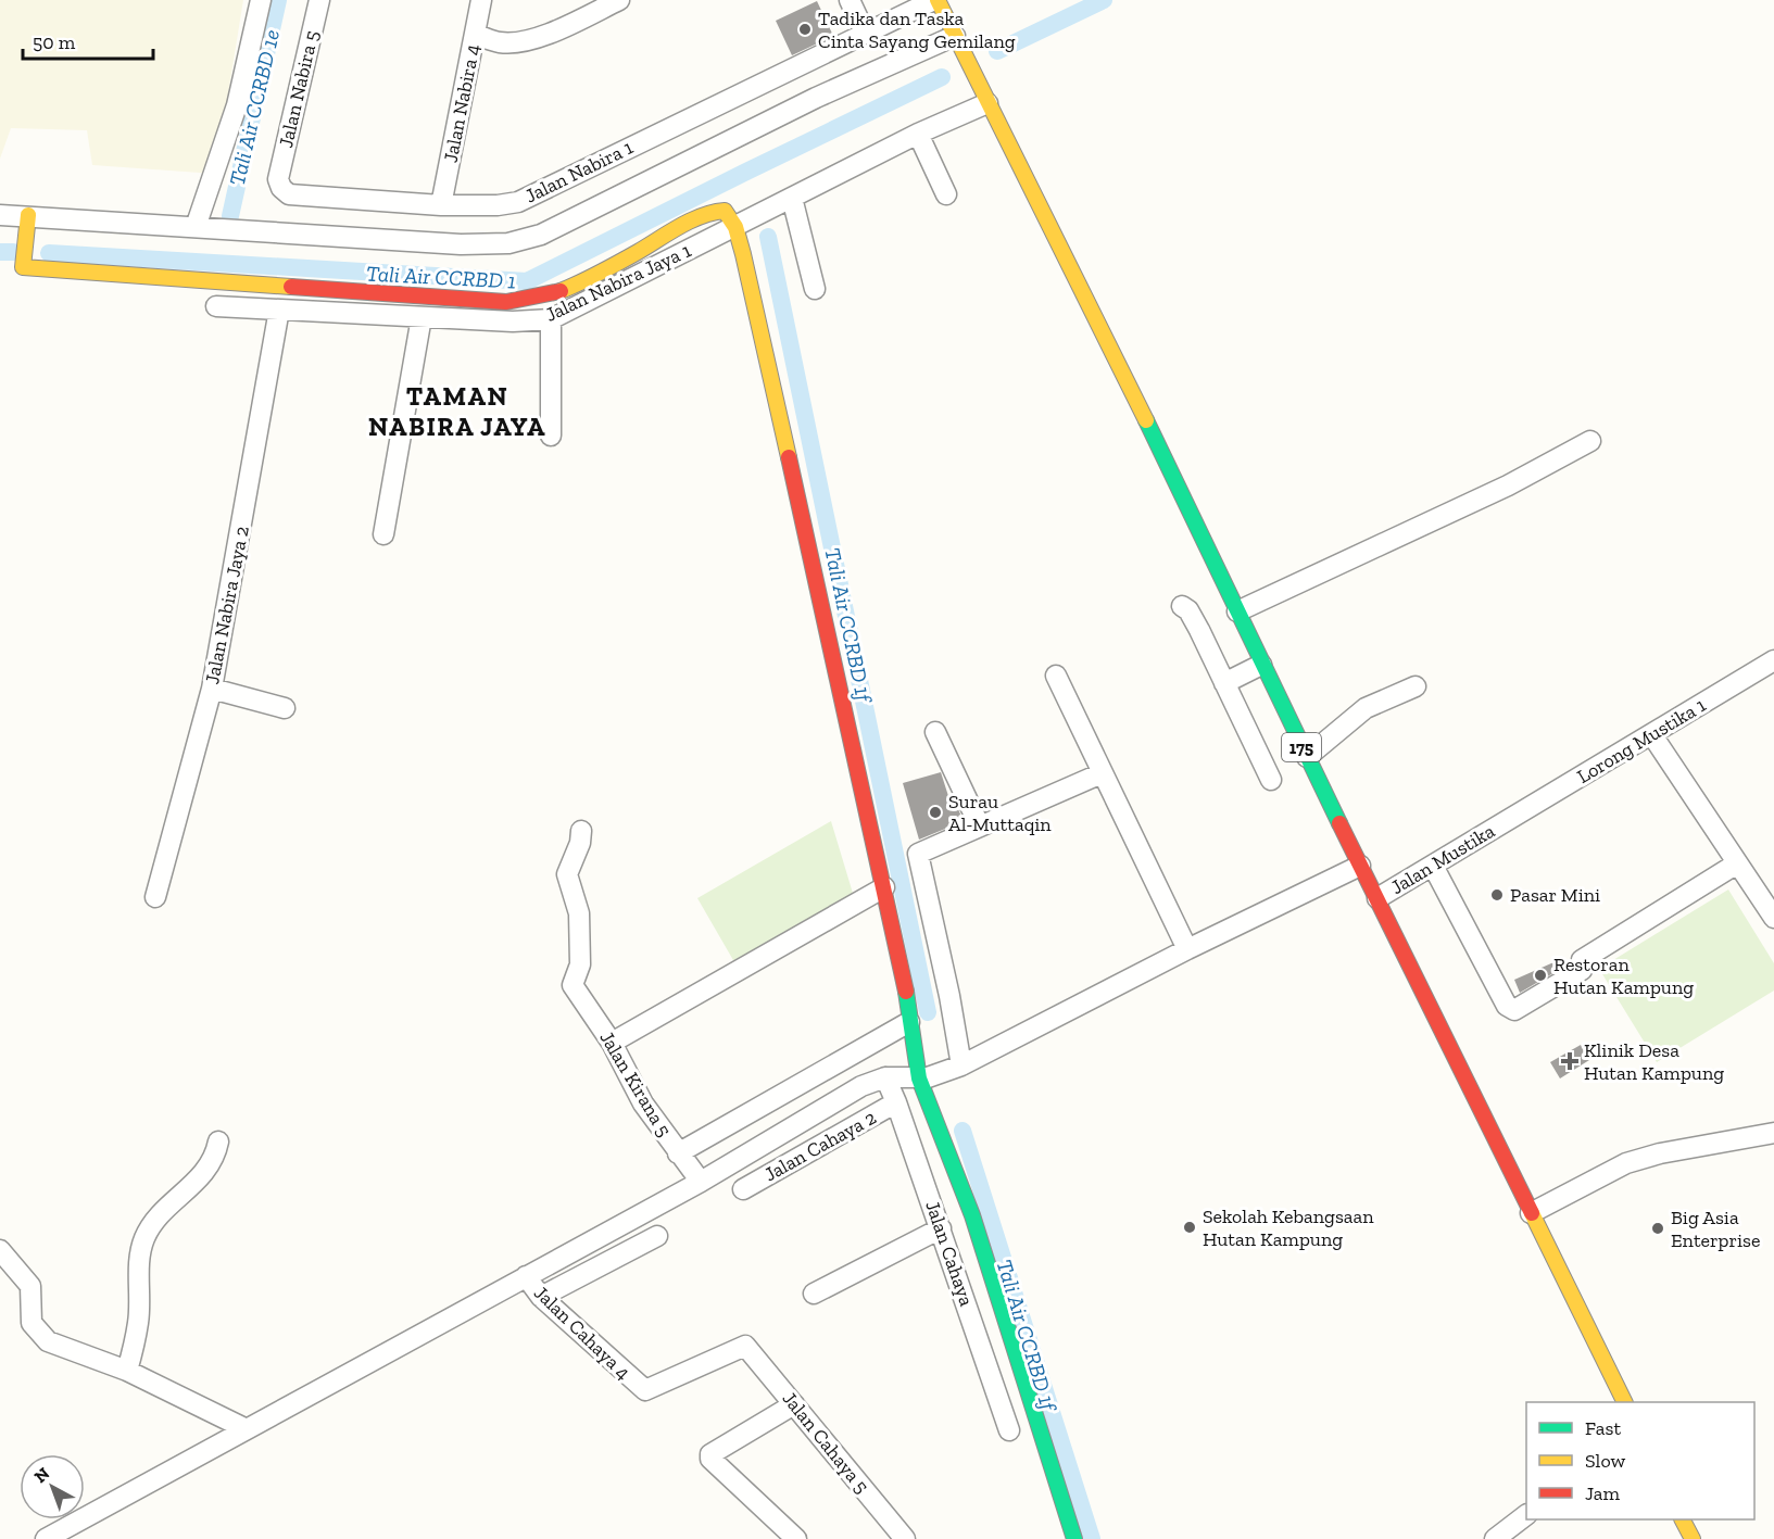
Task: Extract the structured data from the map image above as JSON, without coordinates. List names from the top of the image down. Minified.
{"streets":{"street":["Jalan Nabira 5","Jalan Nabira 4","Jalan Nabira 1","Jalan Nabira Jaya 1","Jalan Nabira Jaya 2","Lorong Mustika 1","175","Jalan Mustika","Jalan Kirana 5","Jalan Cahaya 2","Jalan Cahaya","Jalan Cahaya 4","Jalan Cahaya 5"]},"crossings":[["Jalan Nabira 5","Jalan Nabira 1"],["Jalan Nabira 4","Jalan Nabira 1"],["Jalan Nabira 1","175"],["Jalan Nabira Jaya 1","Jalan Nabira Jaya 2"],["Jalan Nabira Jaya 1","175"],["Lorong Mustika 1","Jalan Mustika"],["175","Jalan Mustika"],["Jalan Cahaya 2","Jalan Cahaya"],["Jalan Cahaya 4","Jalan Cahaya 5"]],"districts":["TAMAN NABIRA JAYA"],"water":["Tali Air CCRBD 1e","Tali Air CCRBD 1","Tali Air CCRBD 1f"],"places":{"other":["Tadika dan Taska Cinta Sayang Gemilang","Surau Al-Muttaqin","Pasar Mini","Restoran Hutan Kampung","Sekolah Kebangsaan Hutan Kampung","Big Asia Enterprise"],"health":["Klinik Desa Hutan Kampung"]},"legend":["Fast","Slow","Jam"],"scale_bar":"50 m","north":"top left"}
